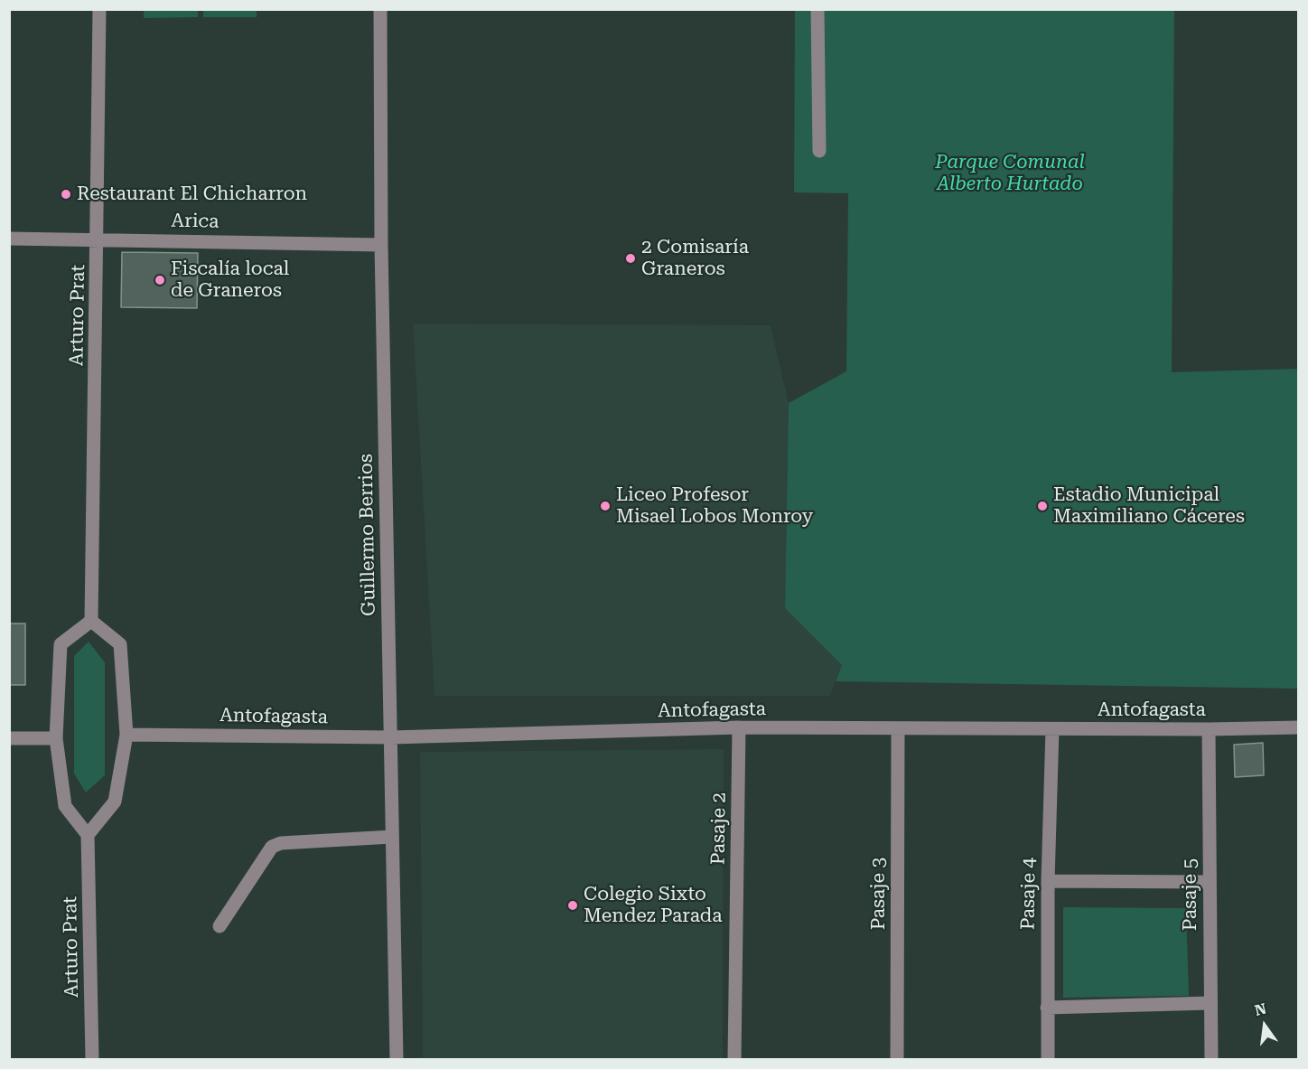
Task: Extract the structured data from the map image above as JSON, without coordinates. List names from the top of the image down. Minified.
{"streets":{"street":["Arica","Arturo Prat","Guillermo Berrios","Antofagasta","Pasaje 2","Pasaje 3","Pasaje 4","Pasaje 5"]},"crossings":[["Arica","Arturo Prat"],["Arica","Guillermo Berrios"],["Guillermo Berrios","Antofagasta"],["Antofagasta","Pasaje 2"],["Antofagasta","Pasaje 3"],["Antofagasta","Pasaje 4"],["Antofagasta","Pasaje 5"]],"parks":["Parque Comunal Alberto Hurtado"],"places":["Restaurant El Chicharron","2 Comisaría Graneros","Fiscalía local de Graneros","Liceo Profesor Misael Lobos Monroy","Estadio Municipal Maximiliano Cáceres","Colegio Sixto Mendez Parada"],"north":"top"}
